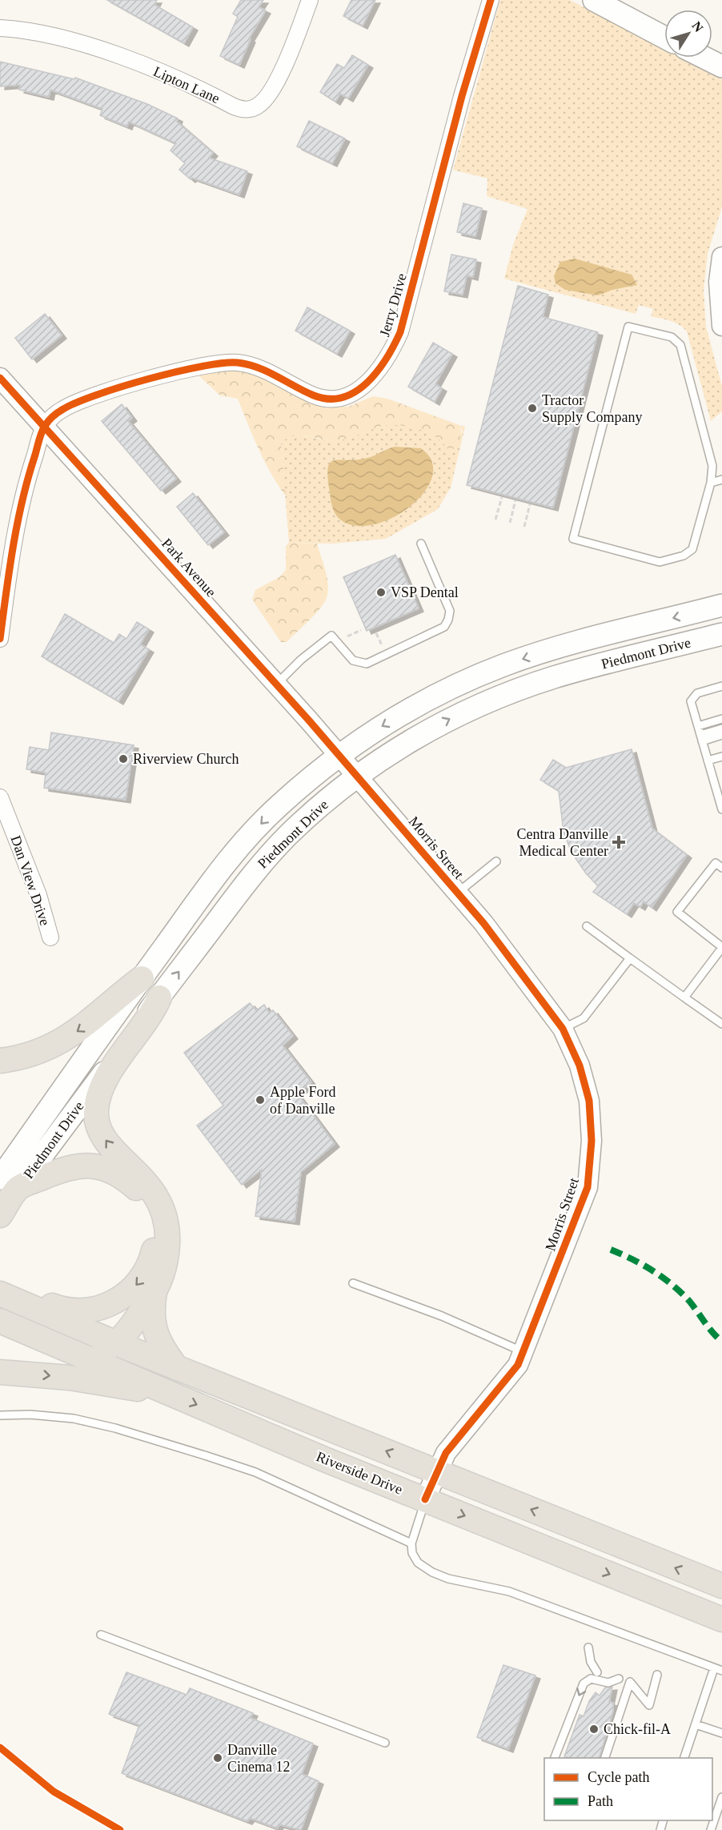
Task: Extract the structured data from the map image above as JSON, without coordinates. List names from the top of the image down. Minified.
{"streets":{"main road":["Piedmont Drive","Riverside Drive"],"street":["Lipton Lane","Jerry Drive","Park Avenue","Morris Street","Dan View Drive"]},"crossings":[["Jerry Drive","Park Avenue"],["Park Avenue","Piedmont Drive"],["Park Avenue","Morris Street"],["Piedmont Drive","Morris Street"],["Morris Street","Riverside Drive"]],"places":{"other":["Tractor Supply Company","VSP Dental","Riverview Church","Apple Ford of Danville","Chick-fil-A","Danville Cinema 12"],"health":["Centra Danville Medical Center"]},"legend":["Cycle path","Path"],"north":"top right"}
